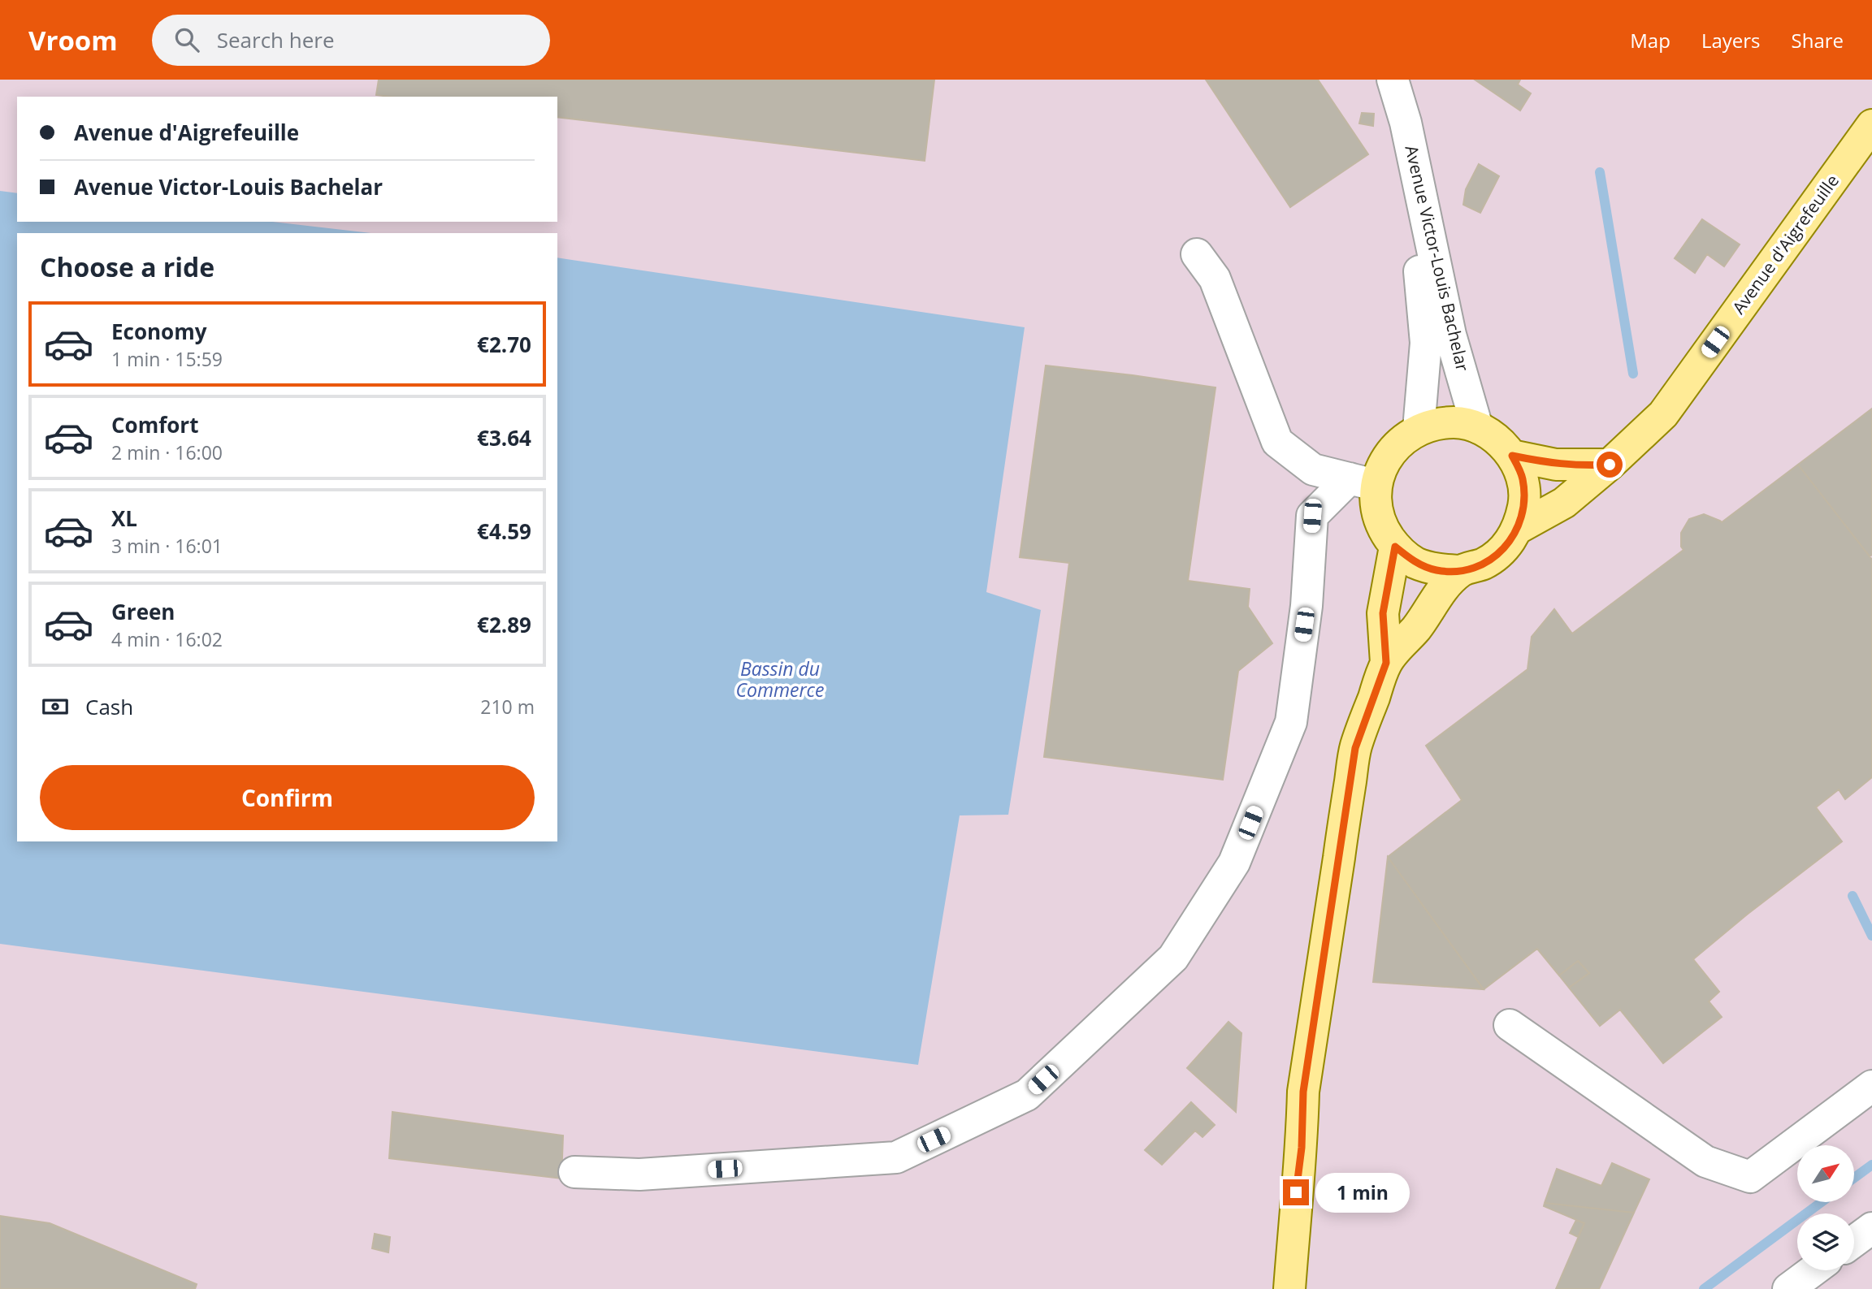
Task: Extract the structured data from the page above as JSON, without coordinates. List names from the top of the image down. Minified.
{"streets":{"main road":["Avenue d'Aigrefeuille"],"street":["Avenue Victor-Louis Bachelar"]},"crossings":[["Avenue d'Aigrefeuille","Avenue Victor-Louis Bachelar"]],"water":["Bassin du Commerce"],"north":"top right","page":{"header":"Vroom","search":"Search here","nav":["Map","Layers","Share"],"banner":["Avenue d'Aigrefeuille","Avenue Victor-Louis Bachelar"],"heading":"Choose a ride","list":[{"name":"Economy","note":"1 min · 15:59","value":"€2.70"},{"name":"Comfort","note":"2 min · 16:00","value":"€3.64"},{"name":"XL","note":"3 min · 16:01","value":"€4.59"},{"name":"Green","note":"4 min · 16:02","value":"€2.89"}],"pay":["Cash","210 m"],"buttons":"Confirm","bubble":"1 min"}}
